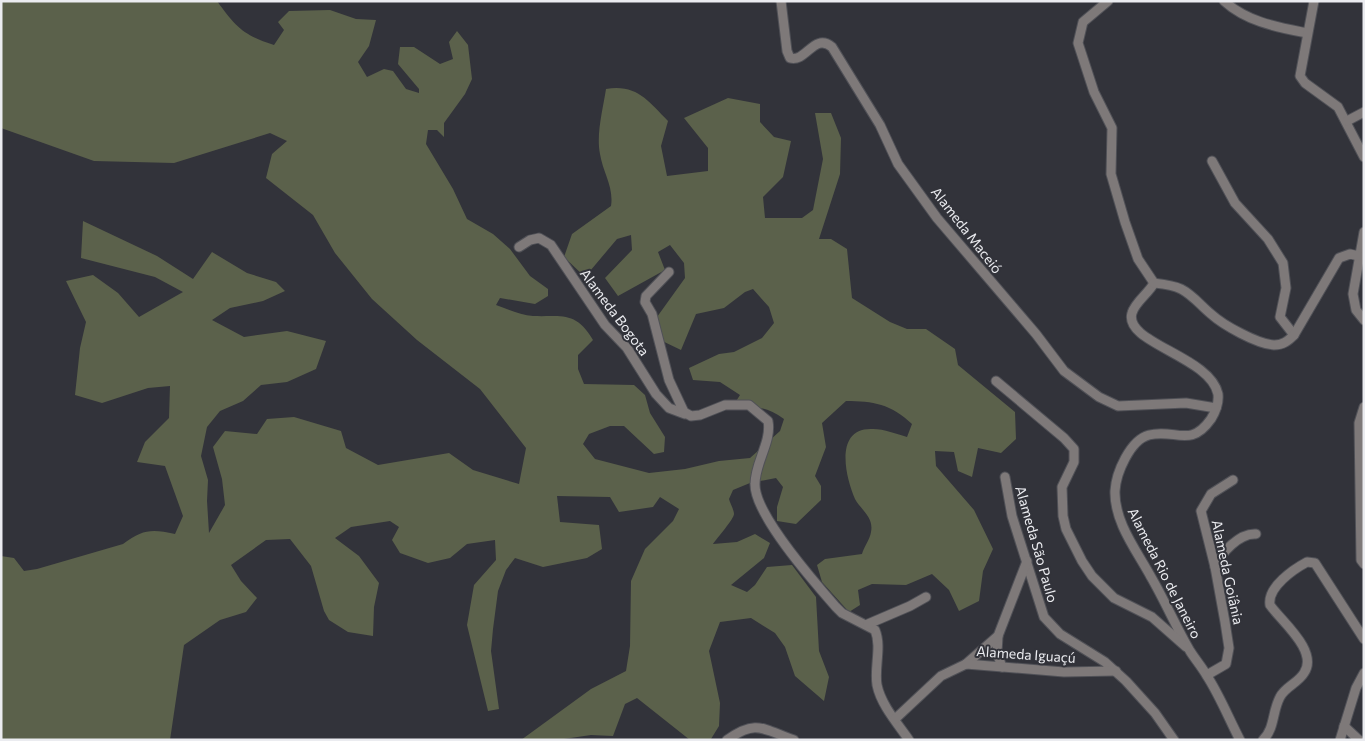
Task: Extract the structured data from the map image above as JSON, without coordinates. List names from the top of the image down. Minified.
{"streets":{"street":["Alameda Maceió","Alameda Bogota","Alameda São Paulo","Alameda Goiânia","Alameda Rio de Janeiro","Alameda Iguaçú"]},"crossings":[["Alameda Maceió","Alameda Rio de Janeiro"],["Alameda São Paulo","Alameda Iguaçú"],["Alameda Goiânia","Alameda Rio de Janeiro"]]}
